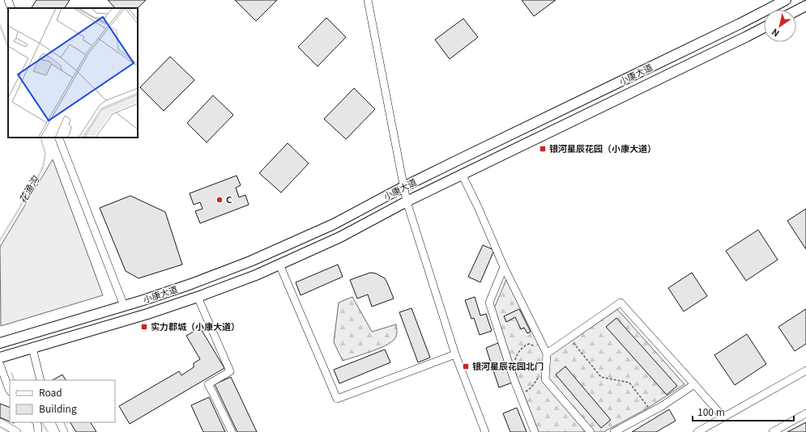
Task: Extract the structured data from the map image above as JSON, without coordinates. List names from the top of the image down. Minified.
{"streets":{"main road":["小康大道"]},"water":["花渔沟"],"places":{"transit":["银河星辰花园（小康大道）","实力郡城（小康大道）","银河星辰花园北门"],"other":["C"]},"legend":["Road","Building"],"scale_bar":"100 m","north":"bottom left"}
